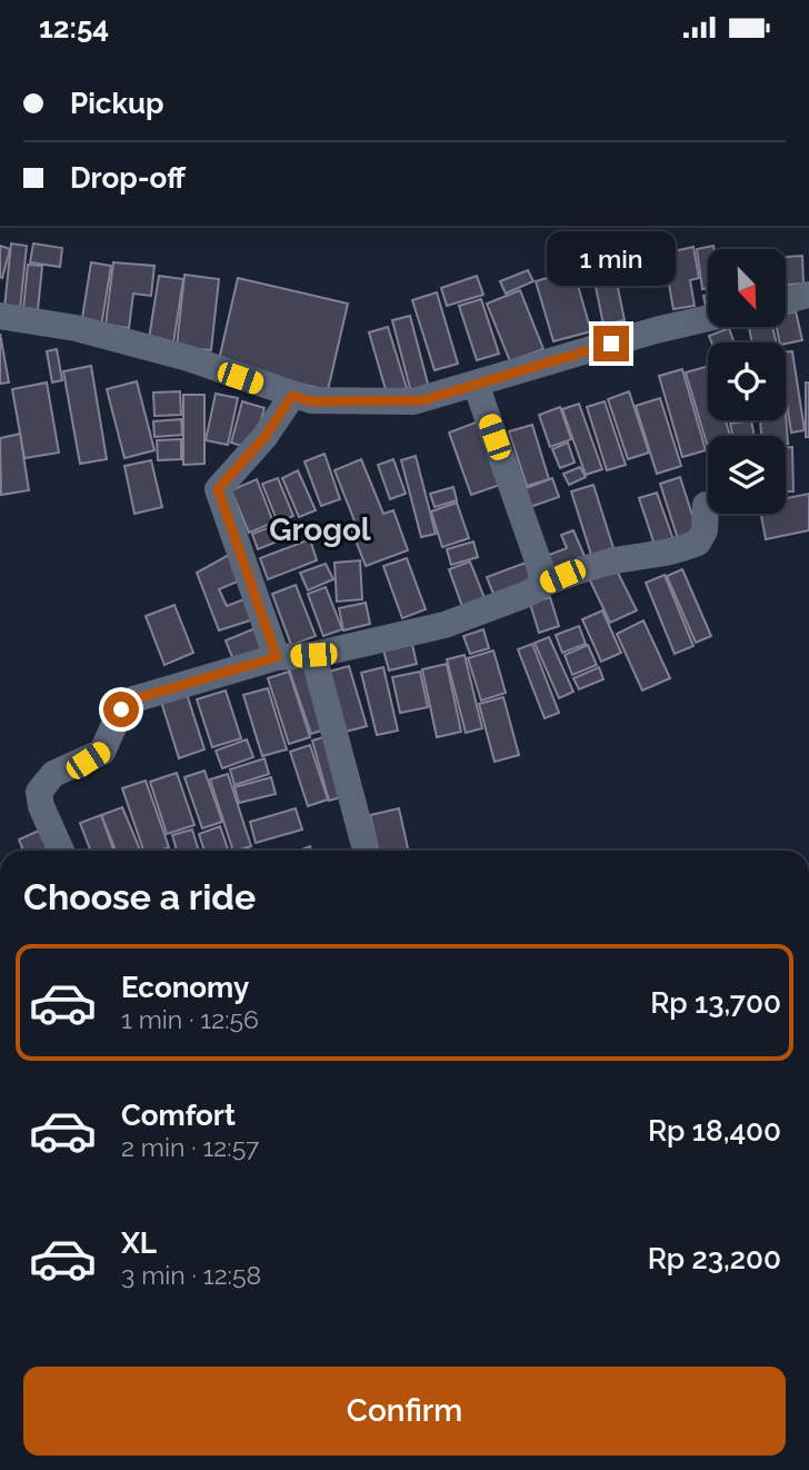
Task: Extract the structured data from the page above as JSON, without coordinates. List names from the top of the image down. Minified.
{"districts":["Grogol"],"north":"bottom right","page":{"status":"12:54","banner":["Pickup","Drop-off"],"bubble":"1 min","heading":"Choose a ride","list":[{"name":"Economy","note":"1 min · 12:56","value":"Rp 13,700"},{"name":"Comfort","note":"2 min · 12:57","value":"Rp 18,400"},{"name":"XL","note":"3 min · 12:58","value":"Rp 23,200"}],"buttons":"Confirm"}}
